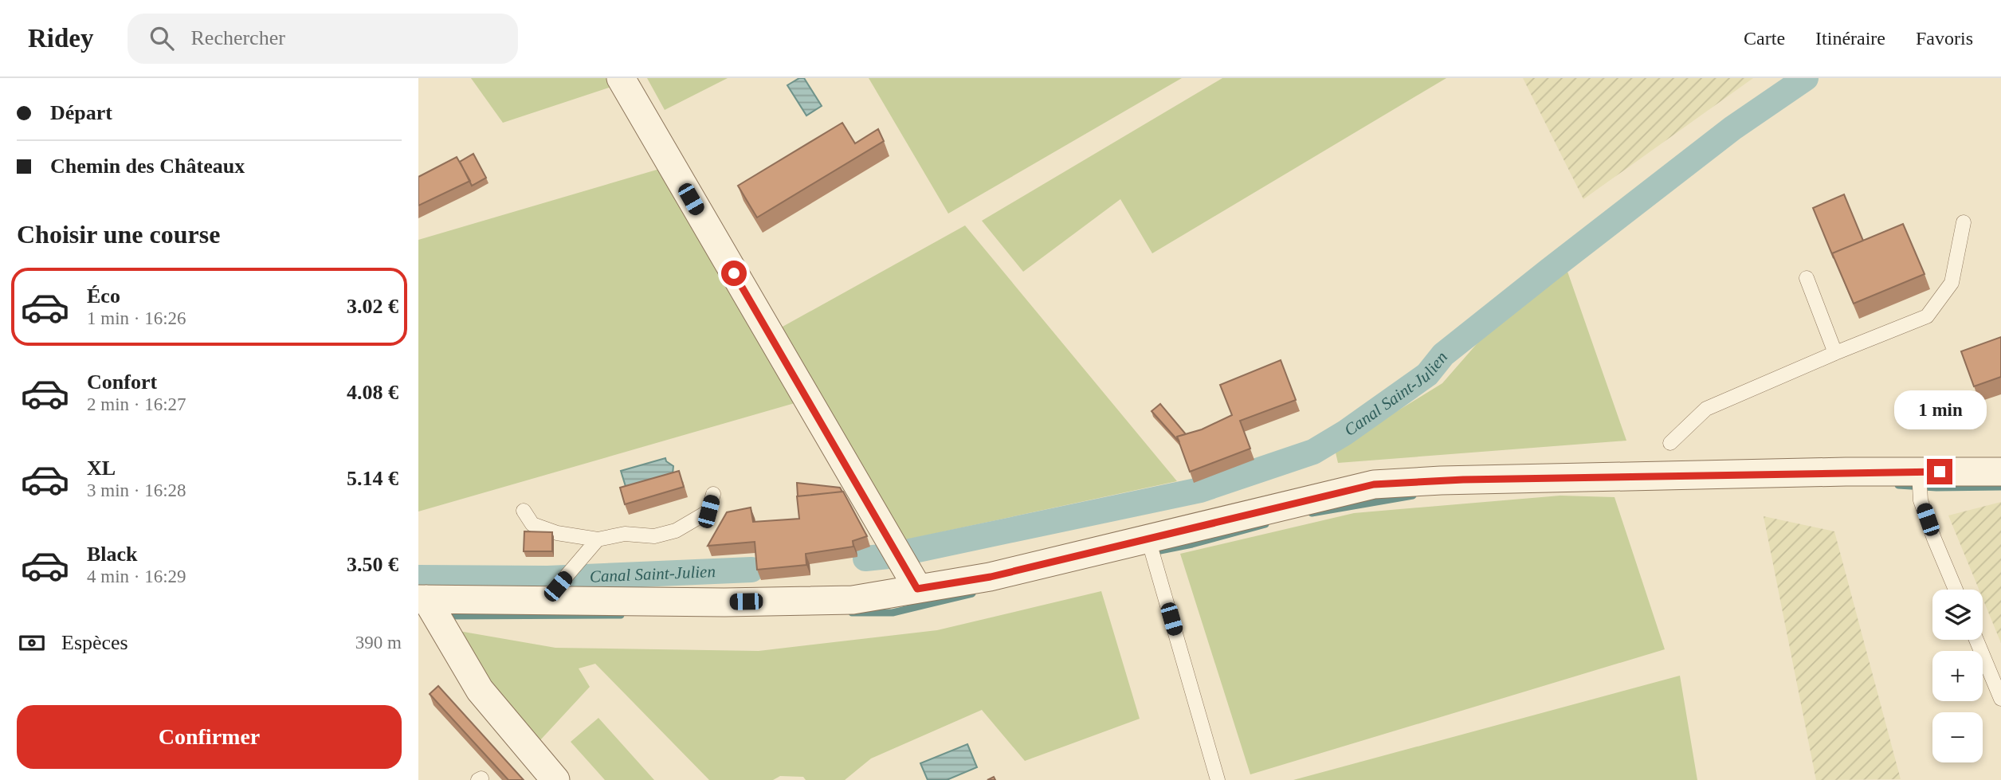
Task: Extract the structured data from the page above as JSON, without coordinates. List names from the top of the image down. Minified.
{"water":["Canal Saint-Julien"],"page":{"header":"Ridey","search":"Rechercher","nav":["Carte","Itinéraire","Favoris"],"banner":["Départ","Chemin des Châteaux"],"heading":"Choisir une course","list":[{"name":"Éco","note":"1 min · 16:26","value":"3.02 €"},{"name":"Confort","note":"2 min · 16:27","value":"4.08 €"},{"name":"XL","note":"3 min · 16:28","value":"5.14 €"},{"name":"Black","note":"4 min · 16:29","value":"3.50 €"}],"bubble":"1 min","map_buttons":["+","−"],"pay":["Espèces","390 m"],"buttons":"Confirmer"}}
